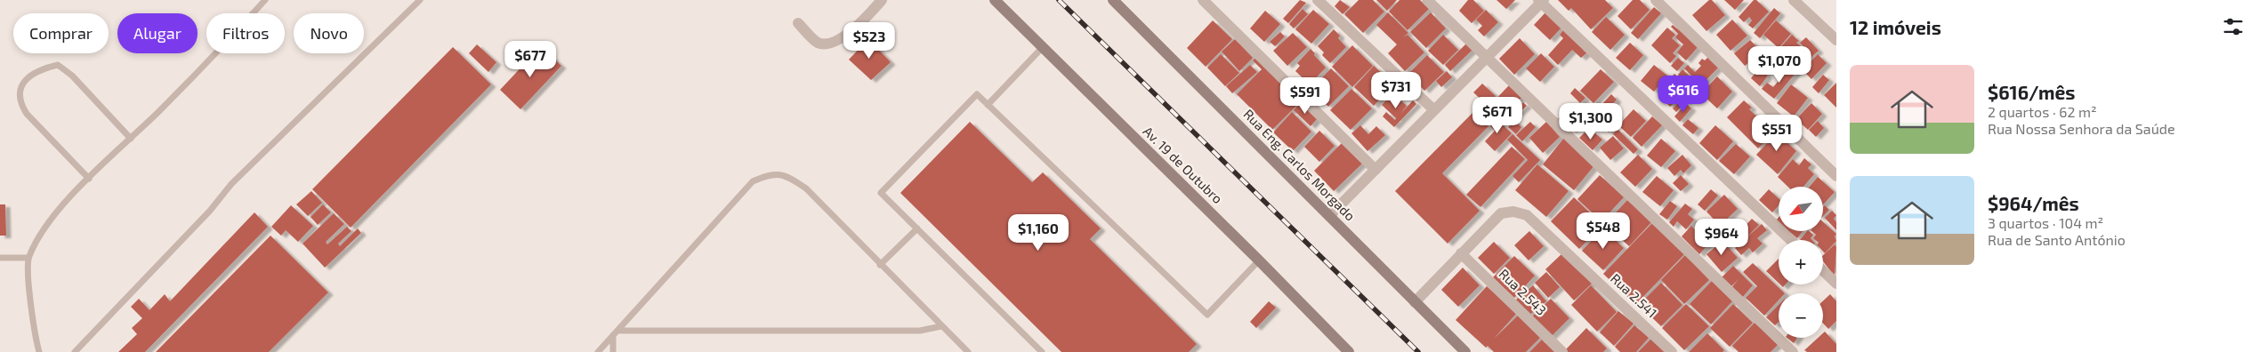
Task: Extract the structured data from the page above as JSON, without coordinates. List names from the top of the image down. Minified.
{"streets":{"street":["Av. 19 de Outubro","Rua Eng. Carlos Morgado","Rua 2.543","Rua 2.541"]},"crossings":[["Rua 2.543","Rua 2.541"]],"north":"bottom left","page":{"heading":"12 imóveis","chip":["Comprar","Alugar","Filtros","Novo"],"price":["$523","$677","$1,070","$731","$616","$591","$671","$1,300","$551","$548","$1,160","$964"],"list":[{"name":"$616/mês","note":"2 quartos · 62 m² · Rua Nossa Senhora da Saúde"},{"name":"$964/mês","note":"3 quartos · 104 m² · Rua de Santo António"}],"map_buttons":["+","−"]}}
